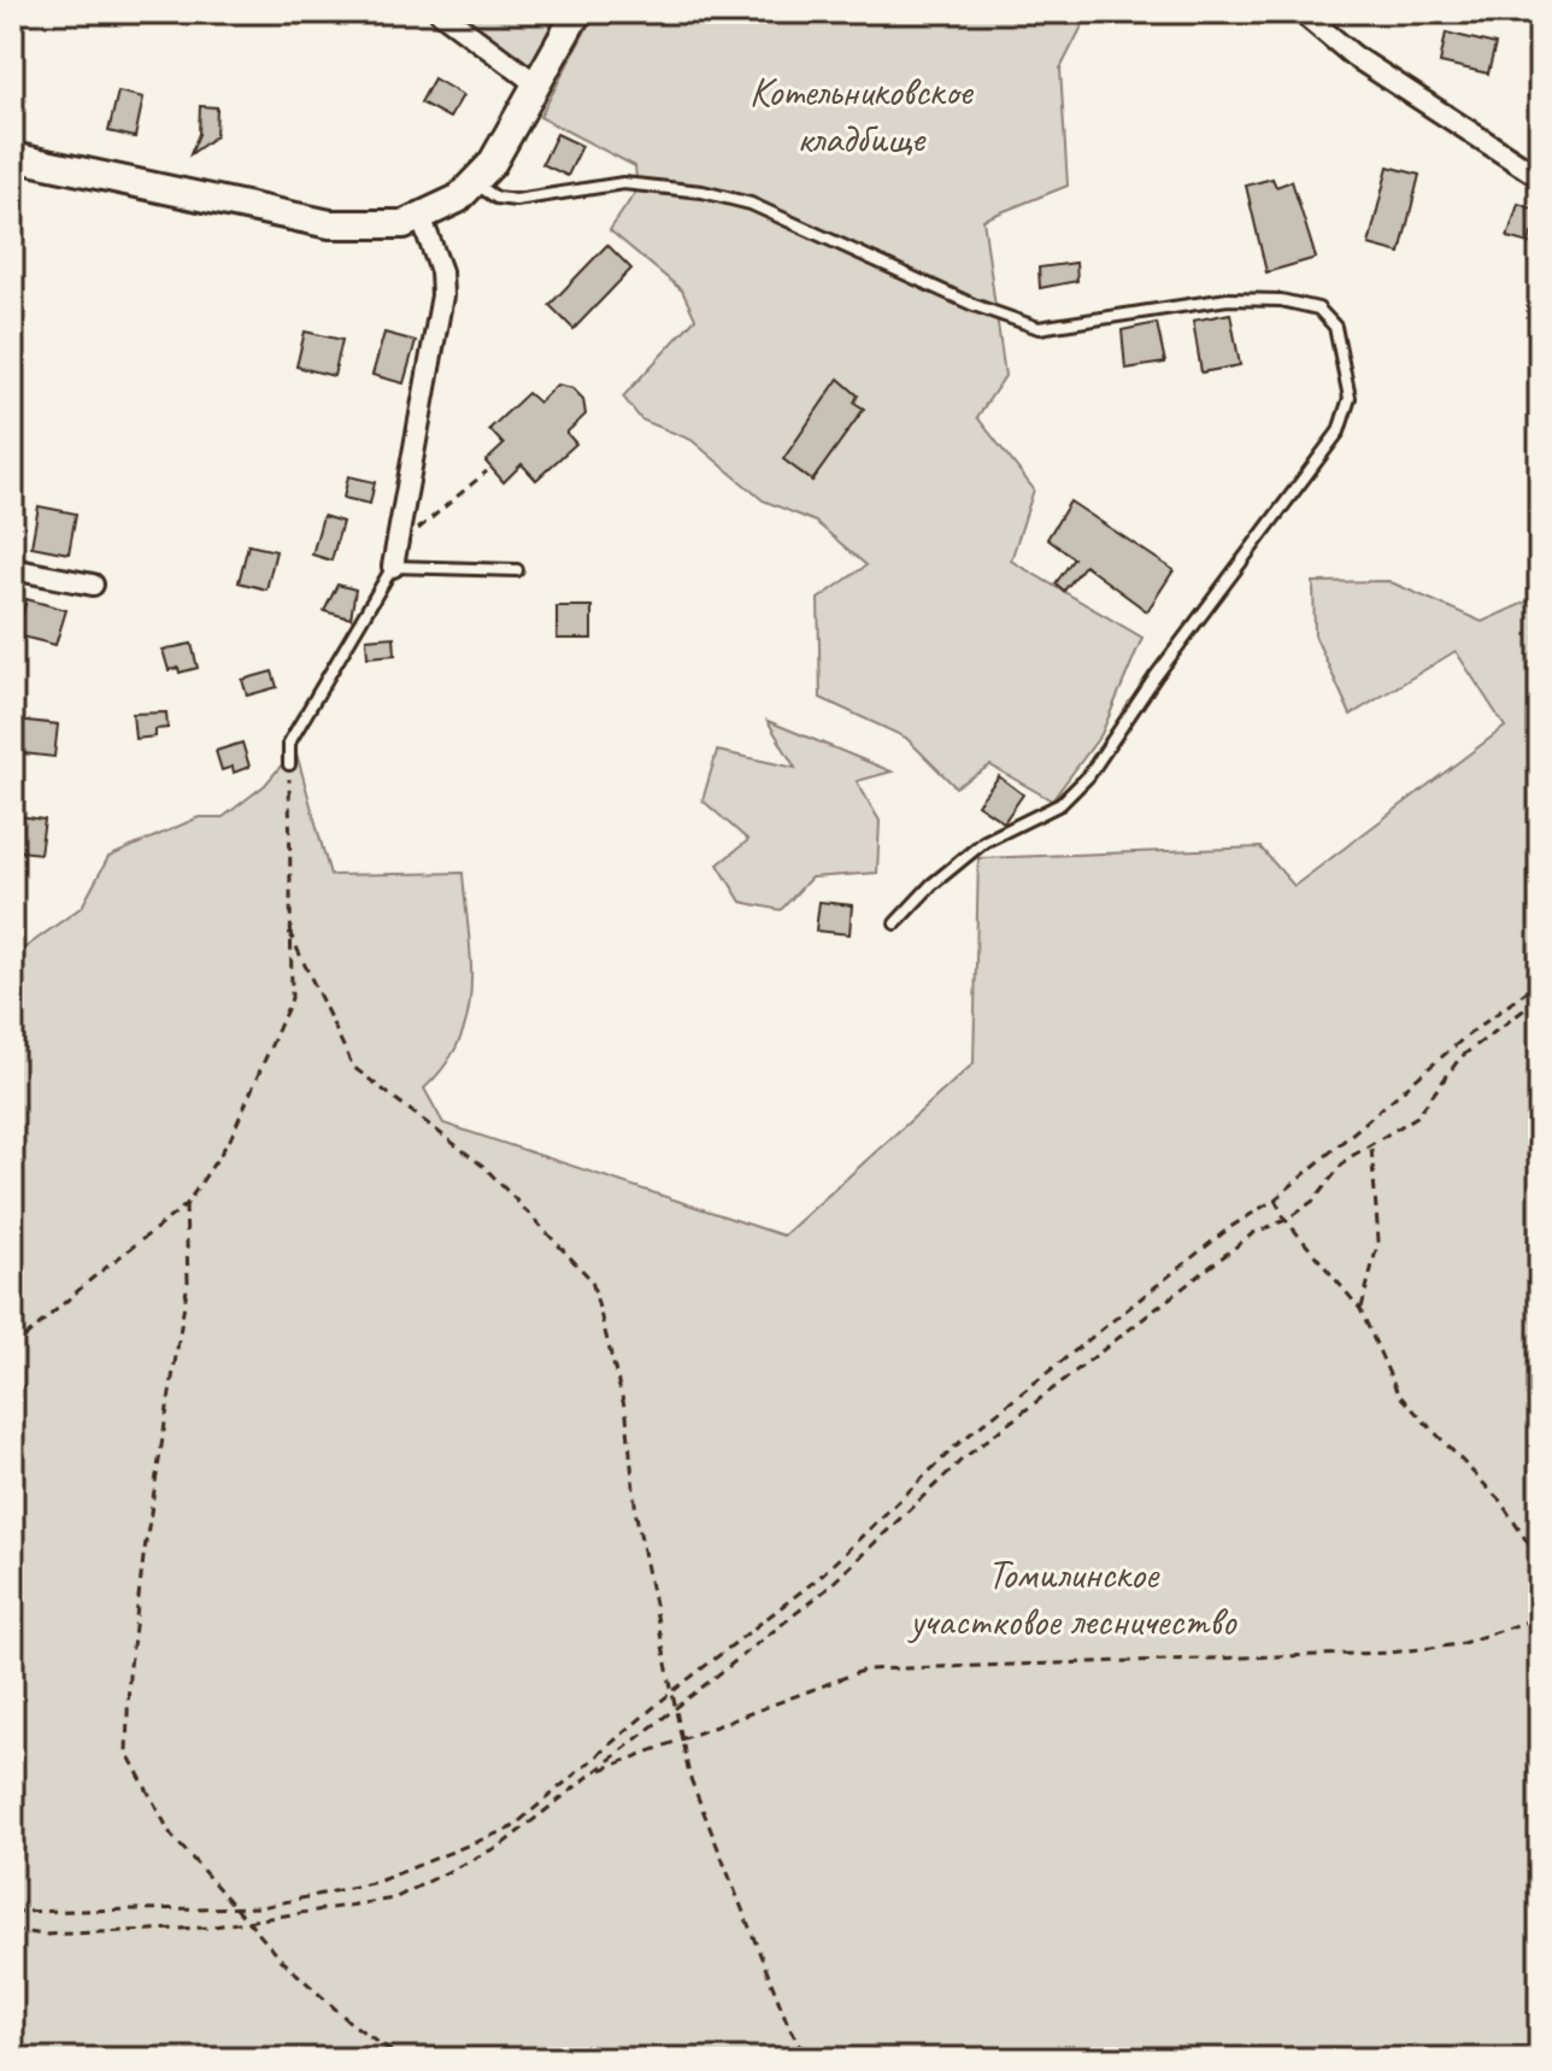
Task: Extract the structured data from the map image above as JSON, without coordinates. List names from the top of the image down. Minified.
{"parks":["Котельниковское кладбище","Томилинское участковое лесничество"]}
